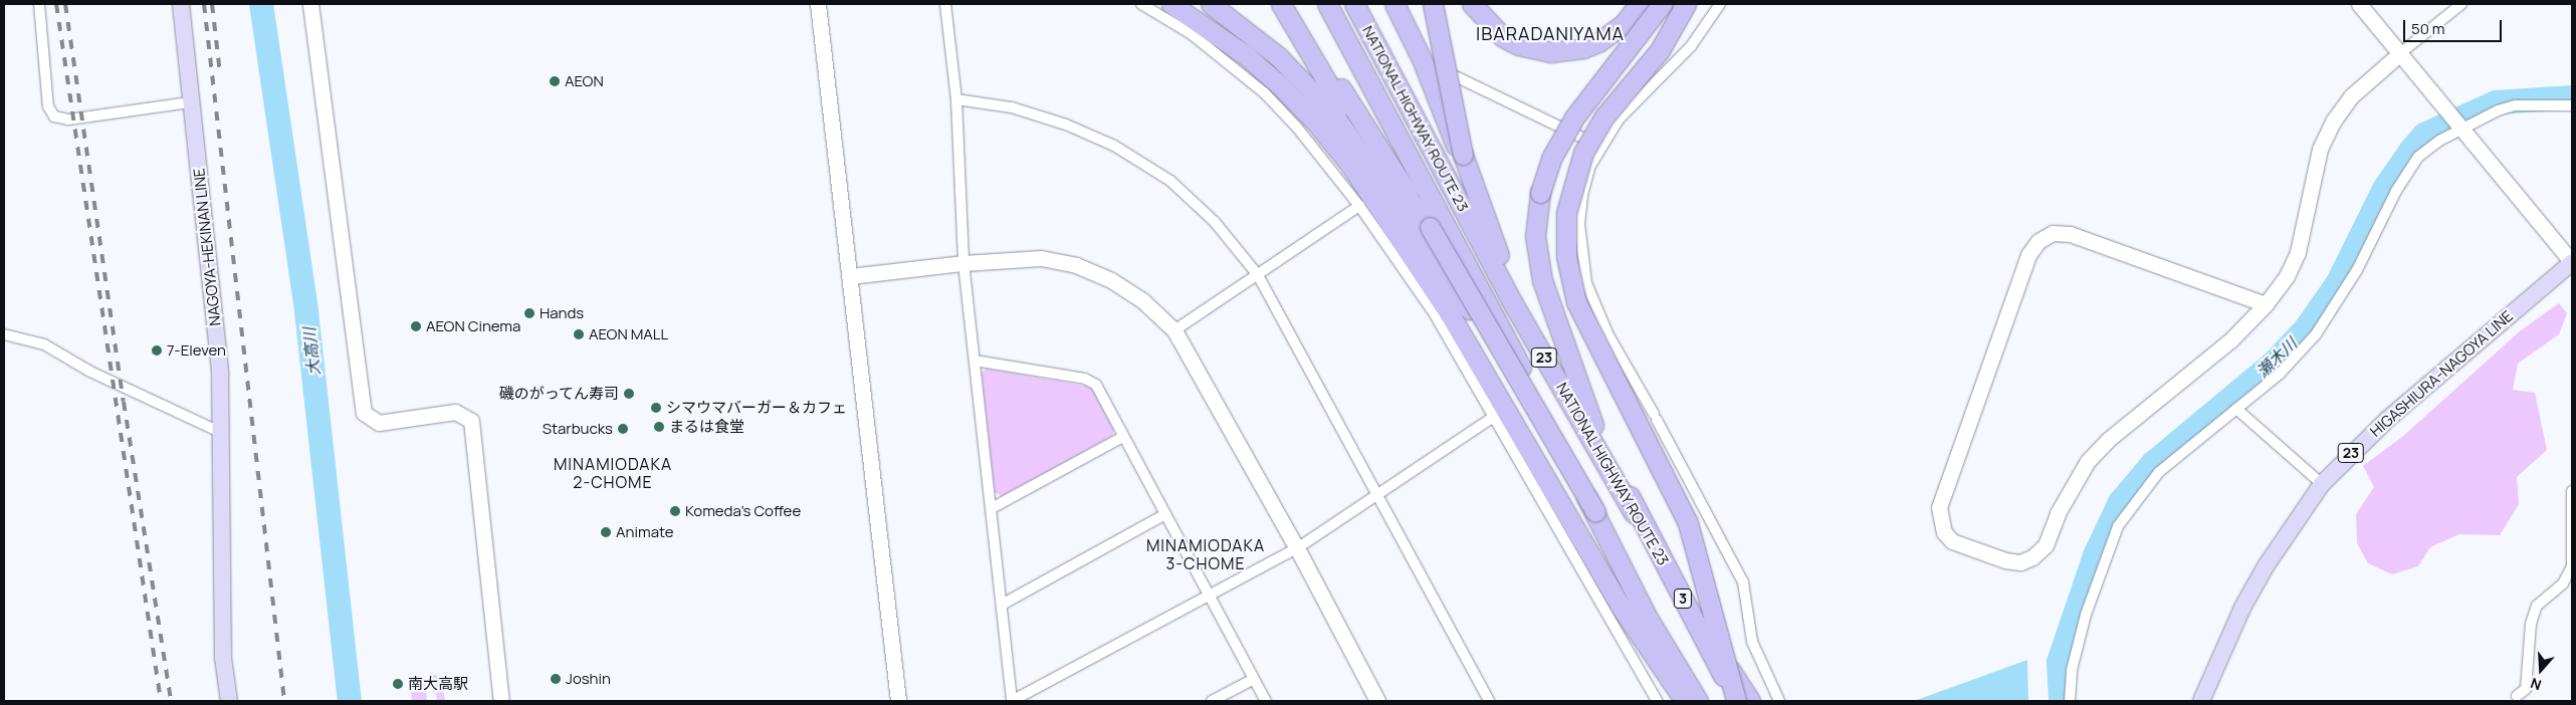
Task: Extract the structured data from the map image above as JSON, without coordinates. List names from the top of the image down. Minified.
{"streets":{"highway":["NATIONAL HIGHWAY ROUTE 23","23","3"],"main road":["NAGOYA-HEKINAN LINE","HIGASHIURA-NAGOYA LINE"]},"crossings":[["NATIONAL HIGHWAY ROUTE 23","3"]],"districts":["IBARADANIYAMA","MINAMIODAKA 2-CHOME","MINAMIODAKA 3-CHOME"],"water":["大高川","瀬木川"],"places":["AEON","Hands","AEON Cinema","AEON MALL","7-Eleven","磯のがってん寿司","シマウマバーガー＆カフェ","まるは食堂","Starbucks","Komeda's Coffee","Animate","Joshin","南大高駅"],"scale_bar":"50 m","north":"bottom"}
